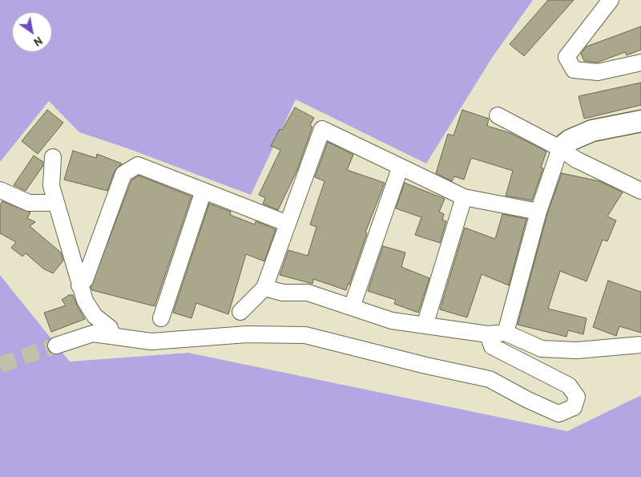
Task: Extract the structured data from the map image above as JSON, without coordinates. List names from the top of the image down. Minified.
{"north":"bottom right"}
